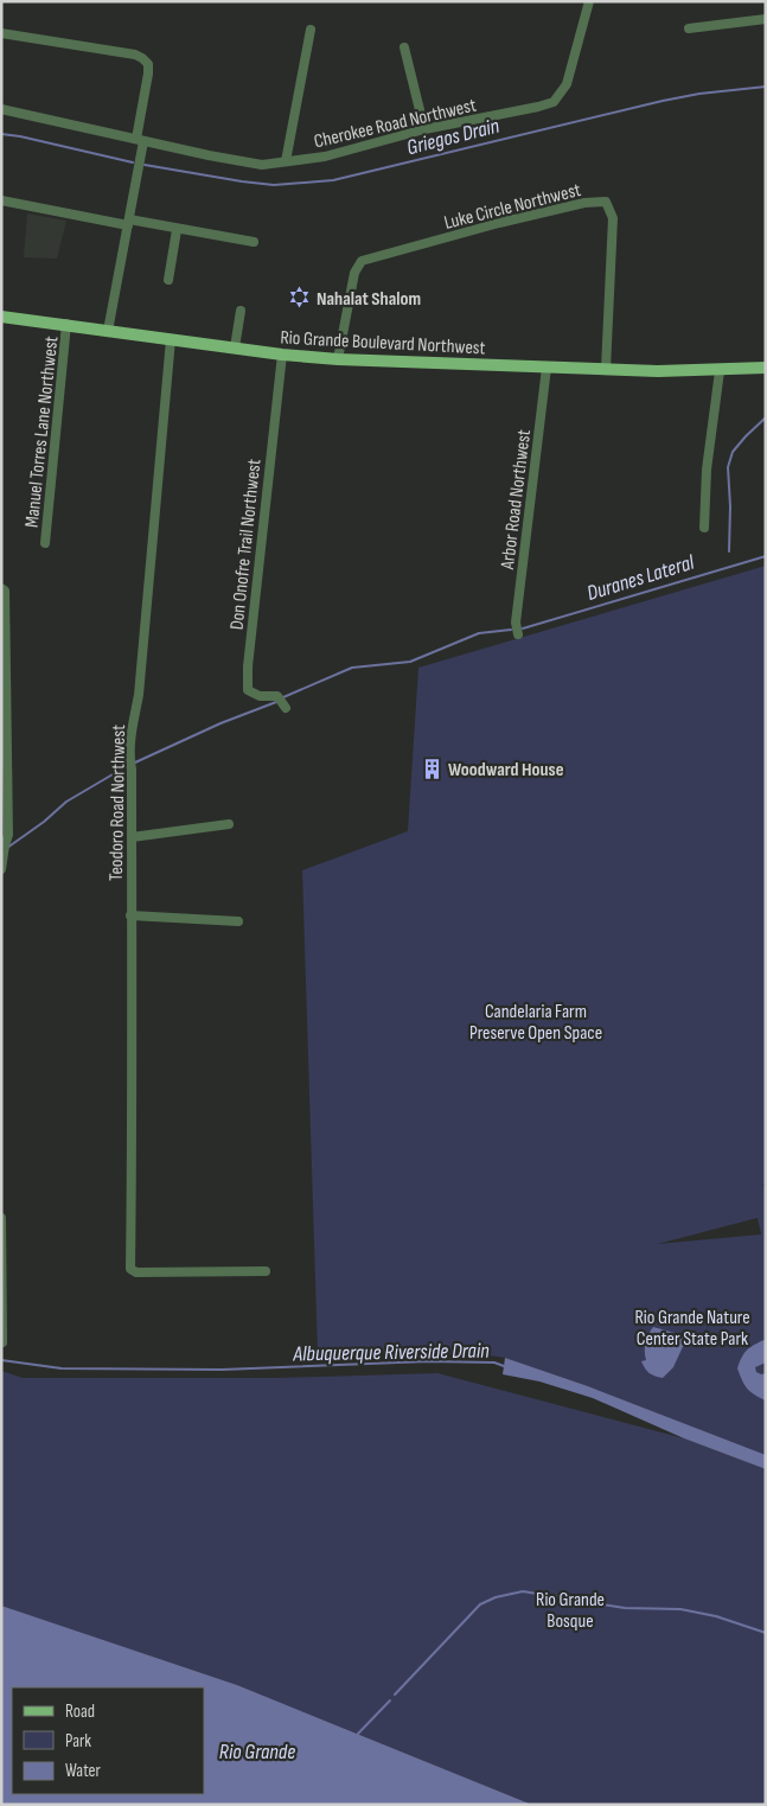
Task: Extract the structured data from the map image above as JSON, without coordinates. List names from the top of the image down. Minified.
{"streets":{"main road":["Rio Grande Boulevard Northwest"],"street":["Cherokee Road Northwest","Luke Circle Northwest","Manuel Torres Lane Northwest","Arbor Road Northwest","Don Onofre Trail Northwest","Teodoro Road Northwest"]},"crossings":[["Luke Circle Northwest","Rio Grande Boulevard Northwest"],["Rio Grande Boulevard Northwest","Manuel Torres Lane Northwest"],["Rio Grande Boulevard Northwest","Arbor Road Northwest"],["Rio Grande Boulevard Northwest","Don Onofre Trail Northwest"],["Rio Grande Boulevard Northwest","Teodoro Road Northwest"]],"water":["Griegos Drain","Duranes Lateral","Albuquerque Riverside Drain","Rio Grande"],"parks":["Candelaria Farm Preserve Open Space","Rio Grande Nature Center State Park","Rio Grande Bosque"],"places":{"synagogue":["Nahalat Shalom"],"building":["Woodward House"]},"legend":["Road","Park","Water"]}
